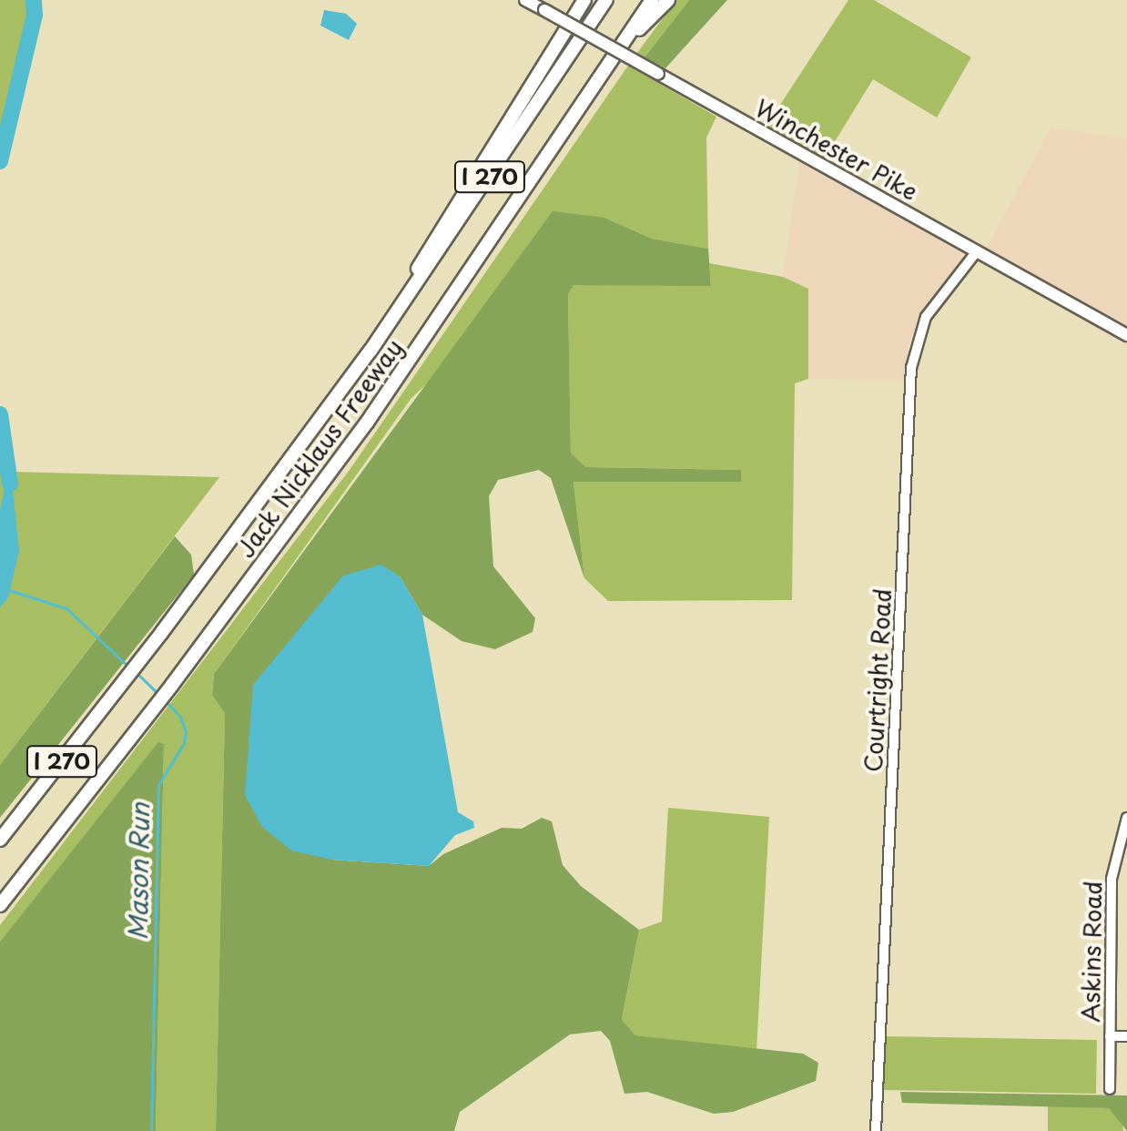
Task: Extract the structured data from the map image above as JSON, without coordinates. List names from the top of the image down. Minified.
{"streets":{"highway":["I 270","Jack Nicklaus Freeway"],"main road":["Winchester Pike"],"street":["Courtright Road","Askins Road"]},"crossings":[["Winchester Pike","Courtright Road"]],"water":["Mason Run"]}
